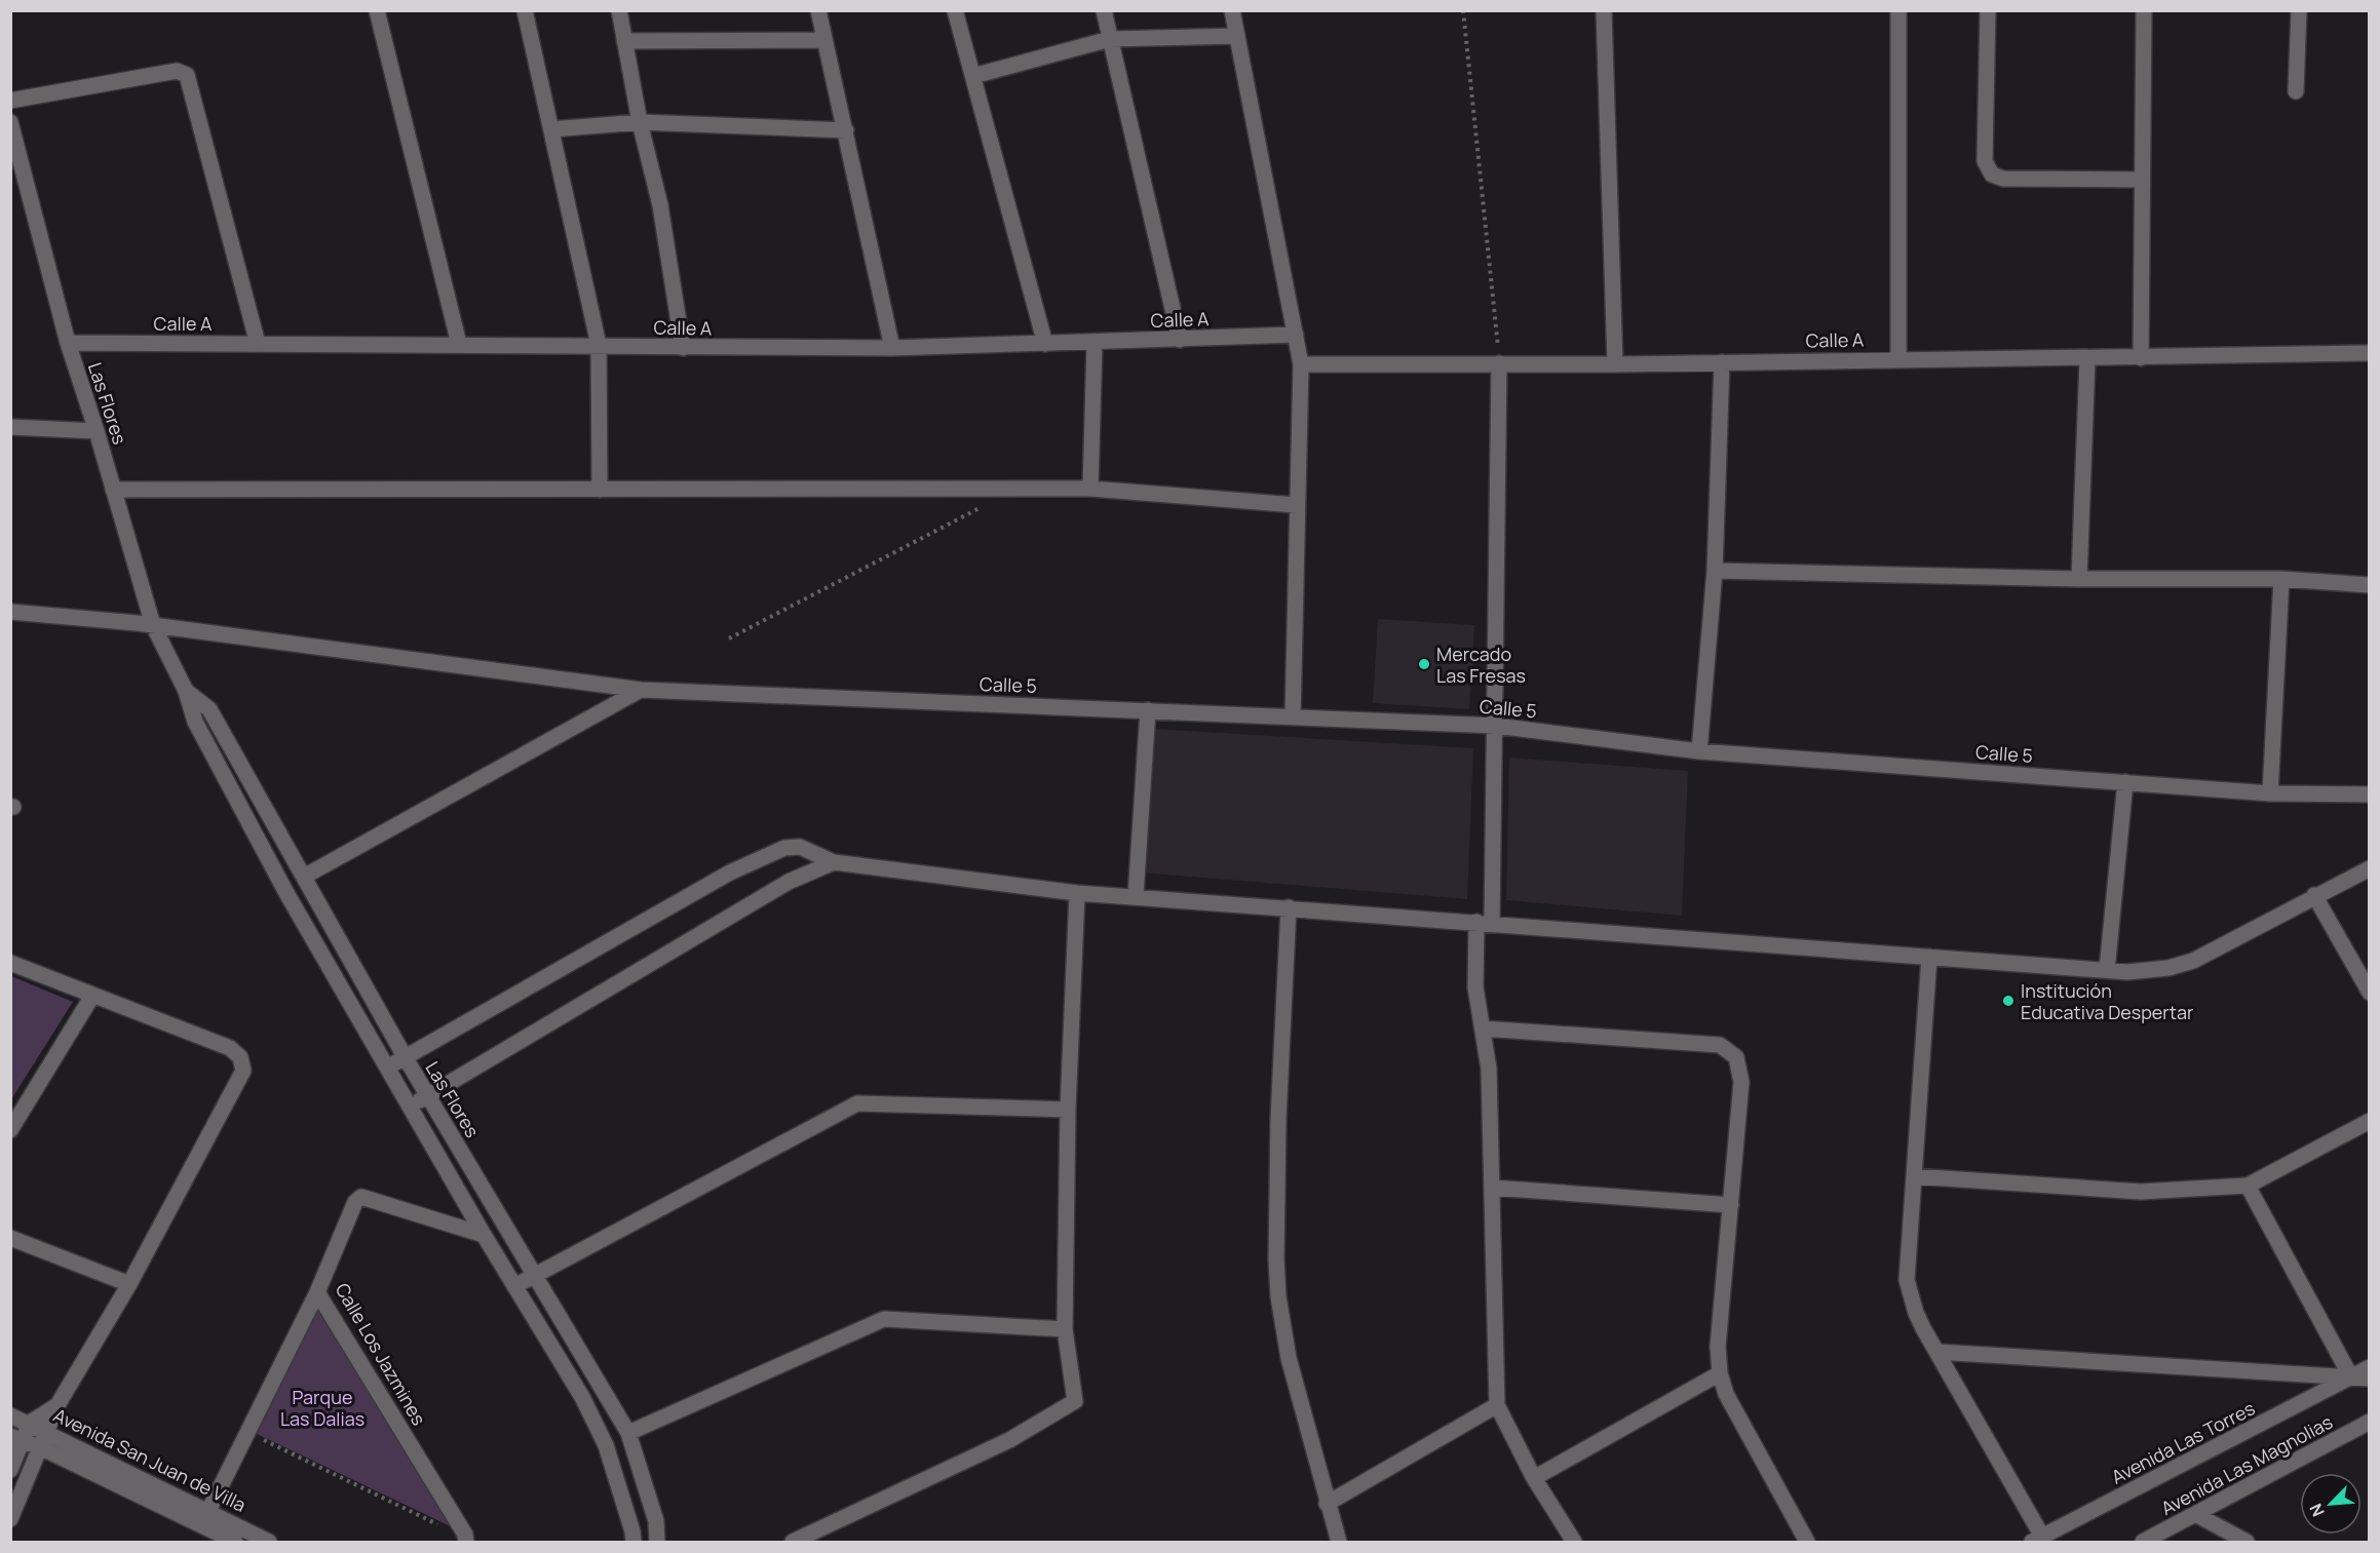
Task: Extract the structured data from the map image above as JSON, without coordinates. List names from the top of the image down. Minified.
{"streets":{"street":["Calle A","Las Flores","Calle 5","Calle Los Jazmines","Avenida Las Torres","Avenida San Juan de Villa","Avenida Las Magnolias"]},"crossings":[["Calle A","Las Flores"],["Las Flores","Calle 5"],["Las Flores","Calle Los Jazmines"]],"parks":["Parque Las Dalias"],"places":["Mercado Las Fresas","Institución Educativa Despertar"],"north":"bottom left"}
